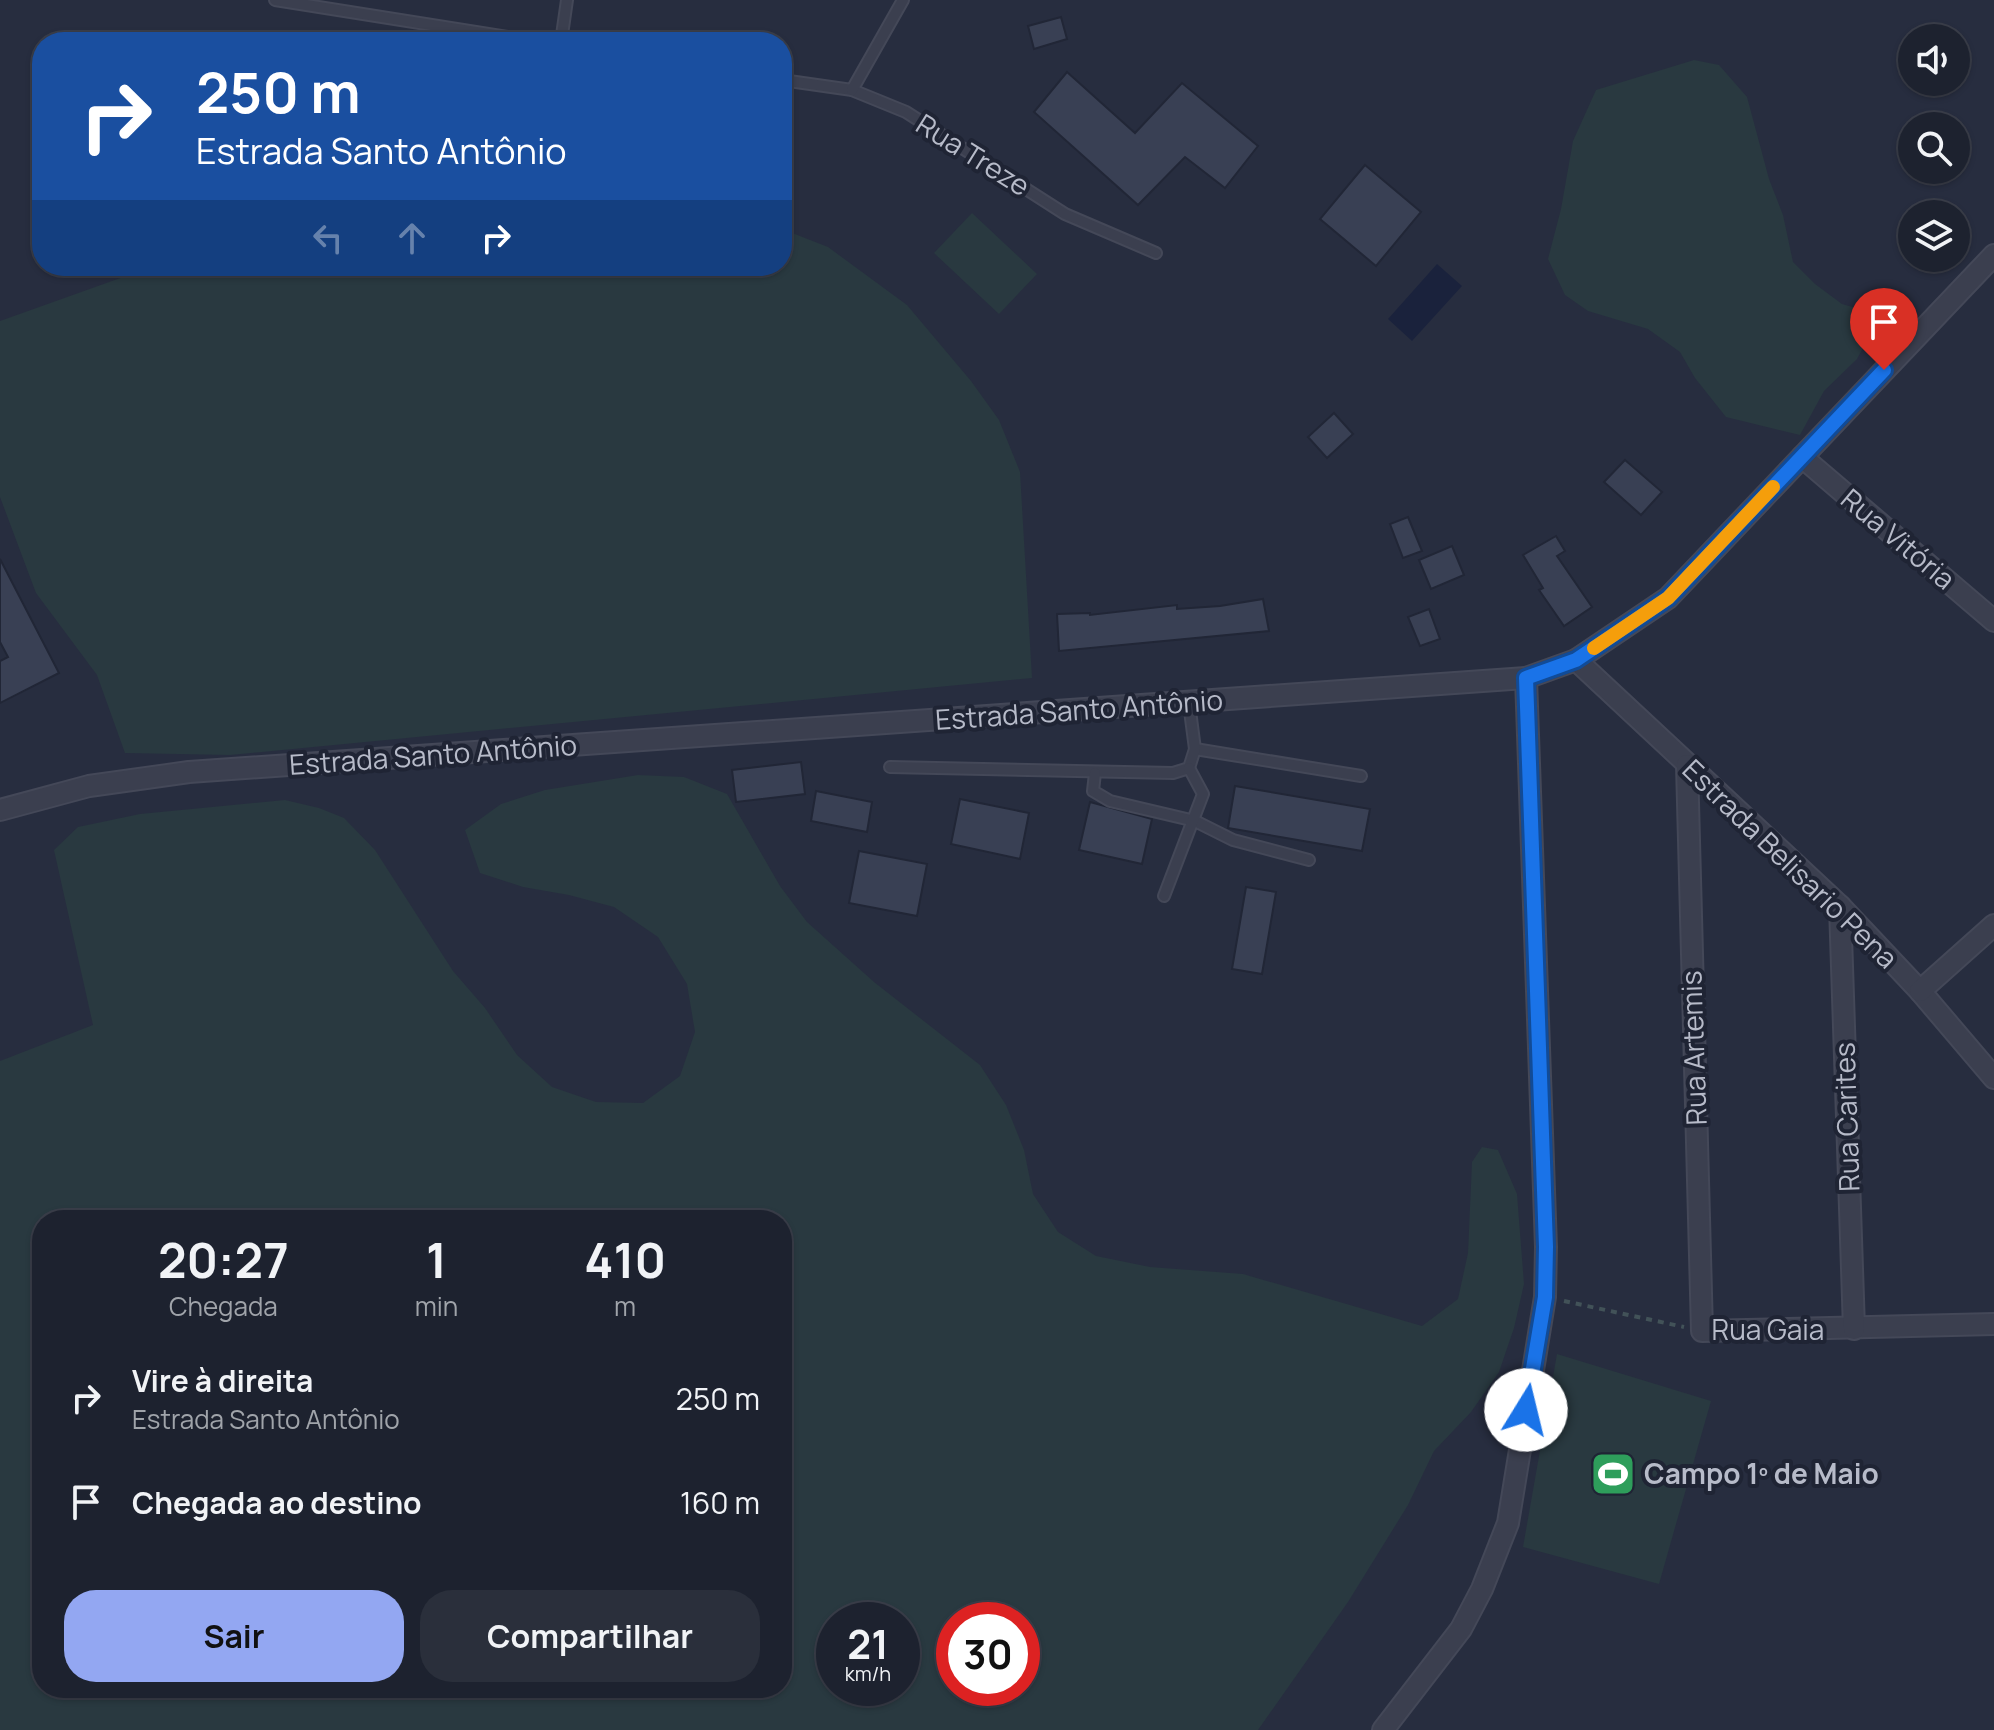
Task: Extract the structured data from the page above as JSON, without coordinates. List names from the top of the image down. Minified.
{"streets":{"street":["Rua Vitória","Estrada Santo Antônio","Estrada Belisario Pena","Rua Artemis","Rua Carites","Rua Gaia"],"lane":["Rua Treze"]},"crossings":[["Rua Vitória","Estrada Santo Antônio"],["Estrada Santo Antônio","Estrada Belisario Pena"],["Estrada Belisario Pena","Rua Artemis"],["Estrada Belisario Pena","Rua Carites"],["Rua Artemis","Rua Gaia"],["Rua Carites","Rua Gaia"]],"places":{"sports":["Campo 1º de Maio"]},"page":{"turn":["250 m","Estrada Santo Antônio"],"eta":["20:27","Chegada","1","min","410","m"],"list":[{"name":"Vire à direita","note":"Estrada Santo Antônio","value":"250 m"},{"name":"Chegada ao destino","value":"160 m"}],"buttons":["Sair","Compartilhar"],"speed":"21 km/h","limit":"30"}}
